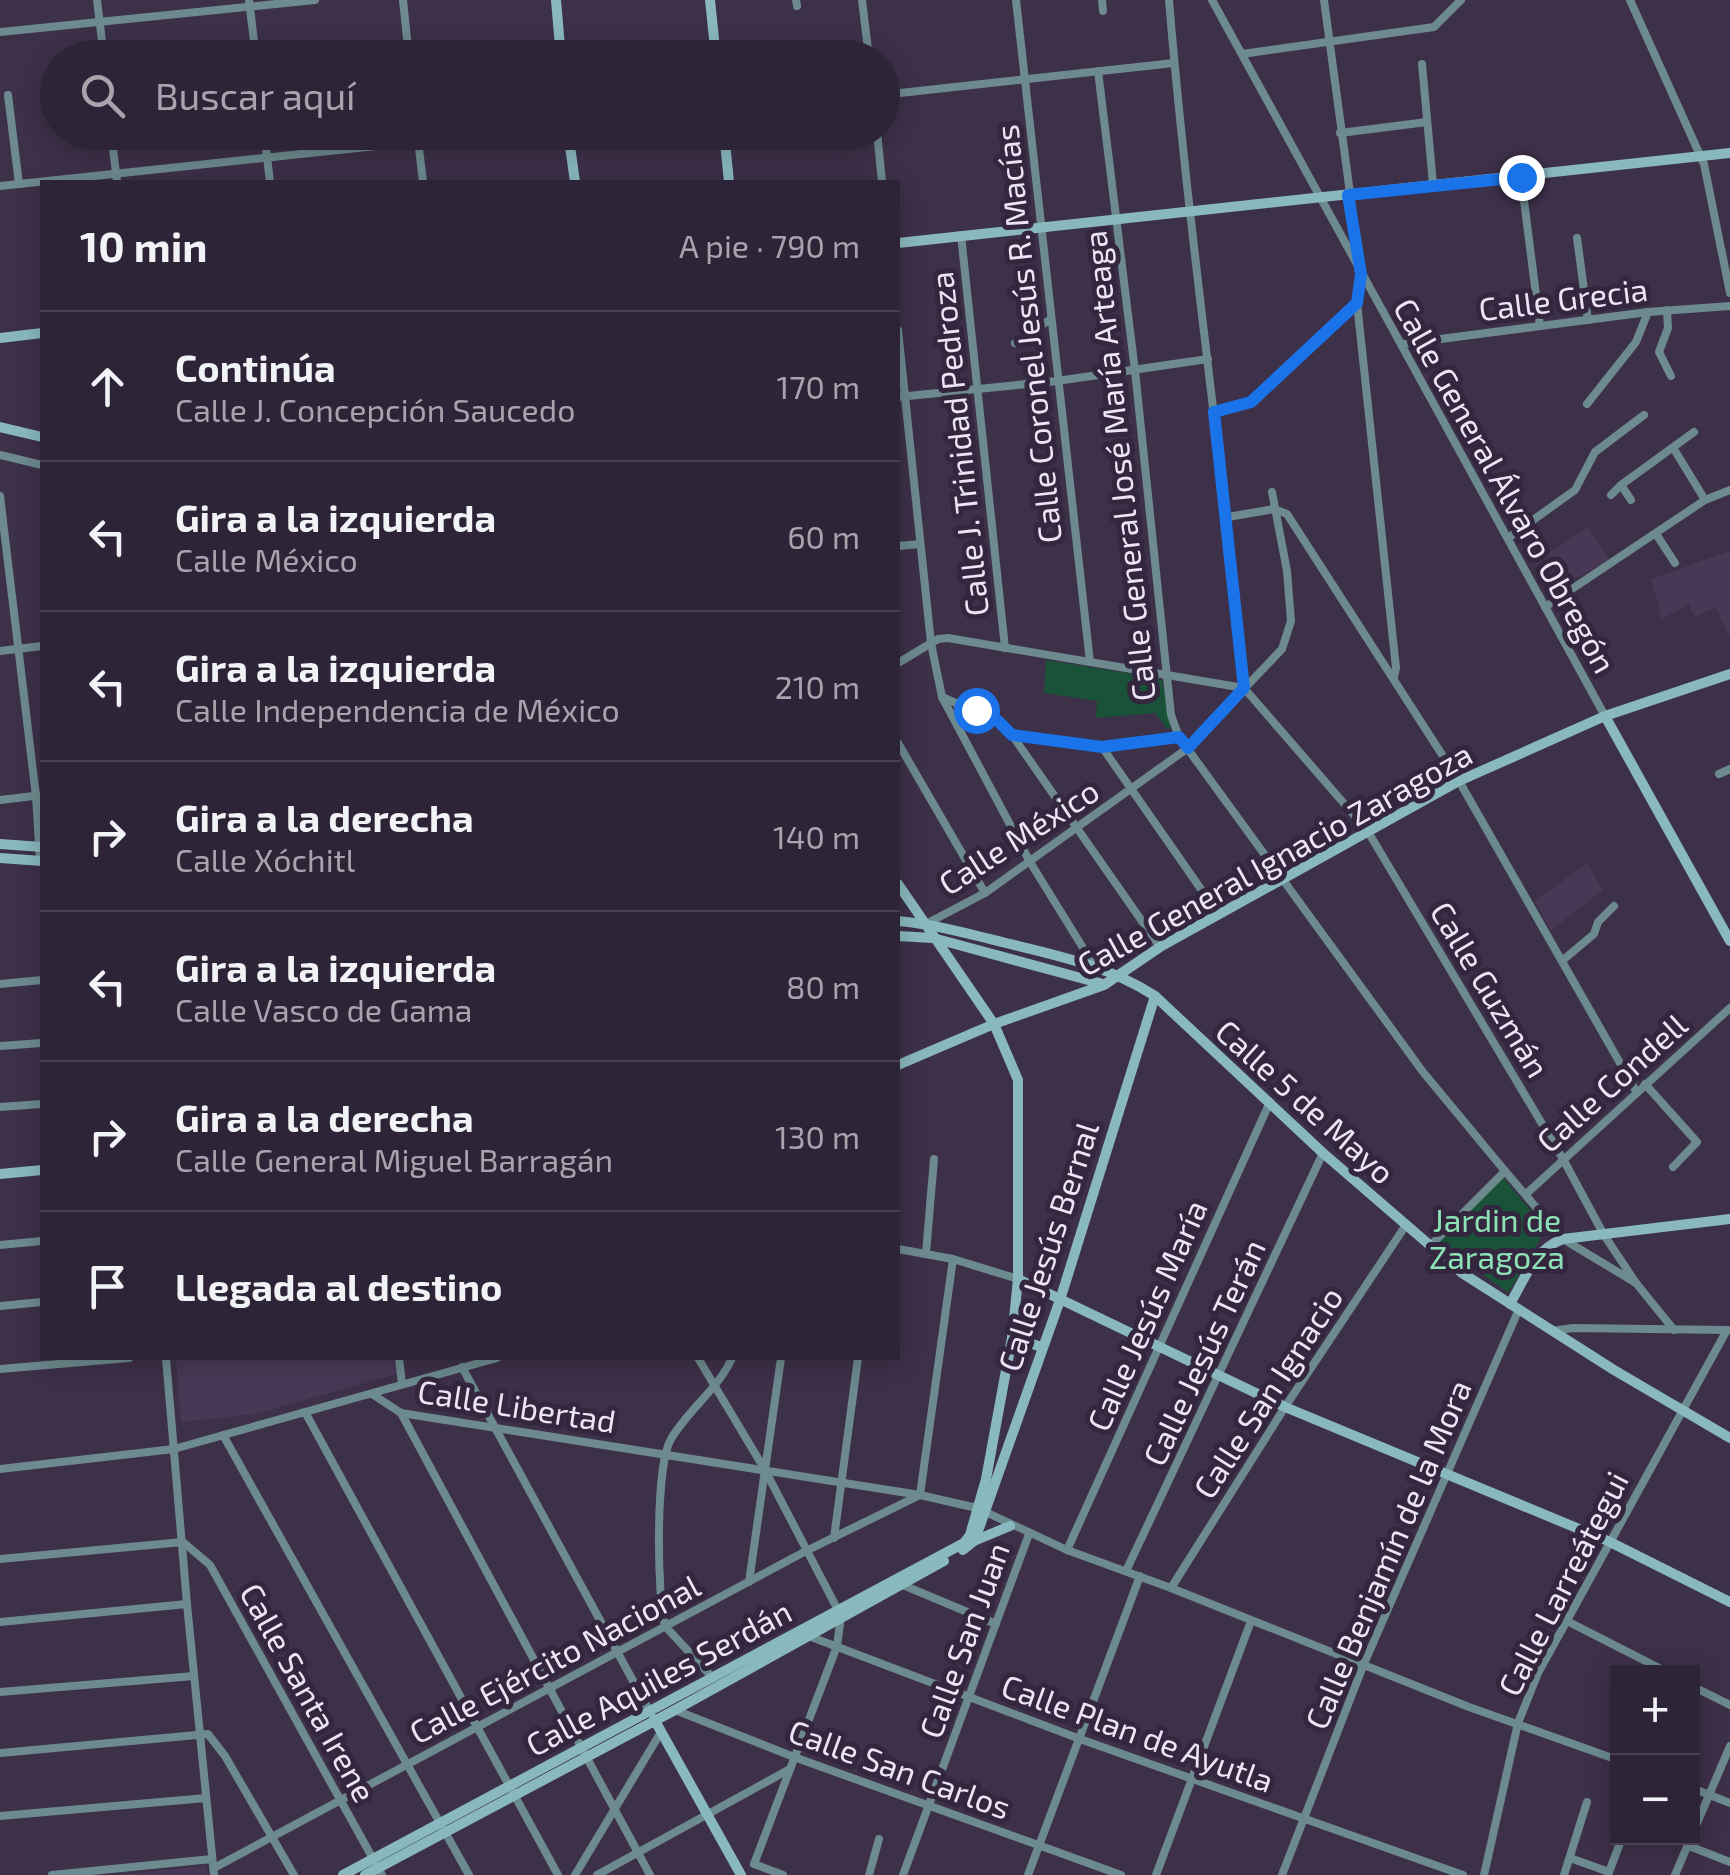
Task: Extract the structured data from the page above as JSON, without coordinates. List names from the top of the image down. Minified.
{"streets":{"street":["Calle Grecia","Calle Coronel Jesús R. Macías","Calle J. Trinidad Pedroza","Calle General José María Arteaga","Calle General Álvaro Obregón","Calle México","Calle General Ignacio Zaragoza","Calle Guzmán","Calle Condell","Calle 5 de Mayo","Calle Jesús Bernal","Calle Jesús María","Calle Jesús Terán","Calle San Ignacio","Calle Libertad","Calle Benjamín de la Mora","Calle Larreátegui","Calle San Juan","Calle Ejército Nacional","Calle Aquiles Serdán","Calle Santa Irene","Calle Plan de Ayutla","Calle San Carlos"]},"crossings":[["Calle Grecia","Calle General Álvaro Obregón"],["Calle General José María Arteaga","Calle México"],["Calle General José María Arteaga","Calle General Ignacio Zaragoza"],["Calle General José María Arteaga","Calle Guzmán"],["Calle General José María Arteaga","Calle Condell"],["Calle General Álvaro Obregón","Calle General Ignacio Zaragoza"],["Calle México","Calle Guzmán"],["Calle México","Calle 5 de Mayo"],["Calle General Ignacio Zaragoza","Calle Guzmán"],["Calle General Ignacio Zaragoza","Calle 5 de Mayo"],["Calle Guzmán","Calle Condell"],["Calle 5 de Mayo","Calle Jesús Bernal"],["Calle 5 de Mayo","Calle Jesús María"],["Calle 5 de Mayo","Calle Jesús Terán"],["Calle 5 de Mayo","Calle San Ignacio"],["Calle 5 de Mayo","Calle Benjamín de la Mora"],["Calle 5 de Mayo","Calle Larreátegui"],["Calle Jesús Bernal","Calle Libertad"],["Calle Jesús María","Calle Libertad"],["Calle Libertad","Calle San Juan"],["Calle Libertad","Calle Ejército Nacional"],["Calle Libertad","Calle Aquiles Serdán"],["Calle Benjamín de la Mora","Calle Plan de Ayutla"],["Calle San Juan","Calle Plan de Ayutla"],["Calle San Juan","Calle San Carlos"],["Calle Ejército Nacional","Calle Santa Irene"],["Calle Aquiles Serdán","Calle Santa Irene"],["Calle Aquiles Serdán","Calle Plan de Ayutla"],["Calle Aquiles Serdán","Calle San Carlos"]],"parks":["Jardin de Zaragoza"],"page":{"search":"Buscar aquí","heading":["10 min","A pie · 790 m"],"list":[["Continúa","Calle J. Concepción Saucedo","170 m"],["Gira a la izquierda","Calle México","60 m"],["Gira a la izquierda","Calle Independencia de México","210 m"],["Gira a la derecha","Calle Xóchitl","140 m"],["Gira a la izquierda","Calle Vasco de Gama","80 m"],["Gira a la derecha","Calle General Miguel Barragán","130 m"],"Llegada al destino"],"map_buttons":["+","−"]}}
